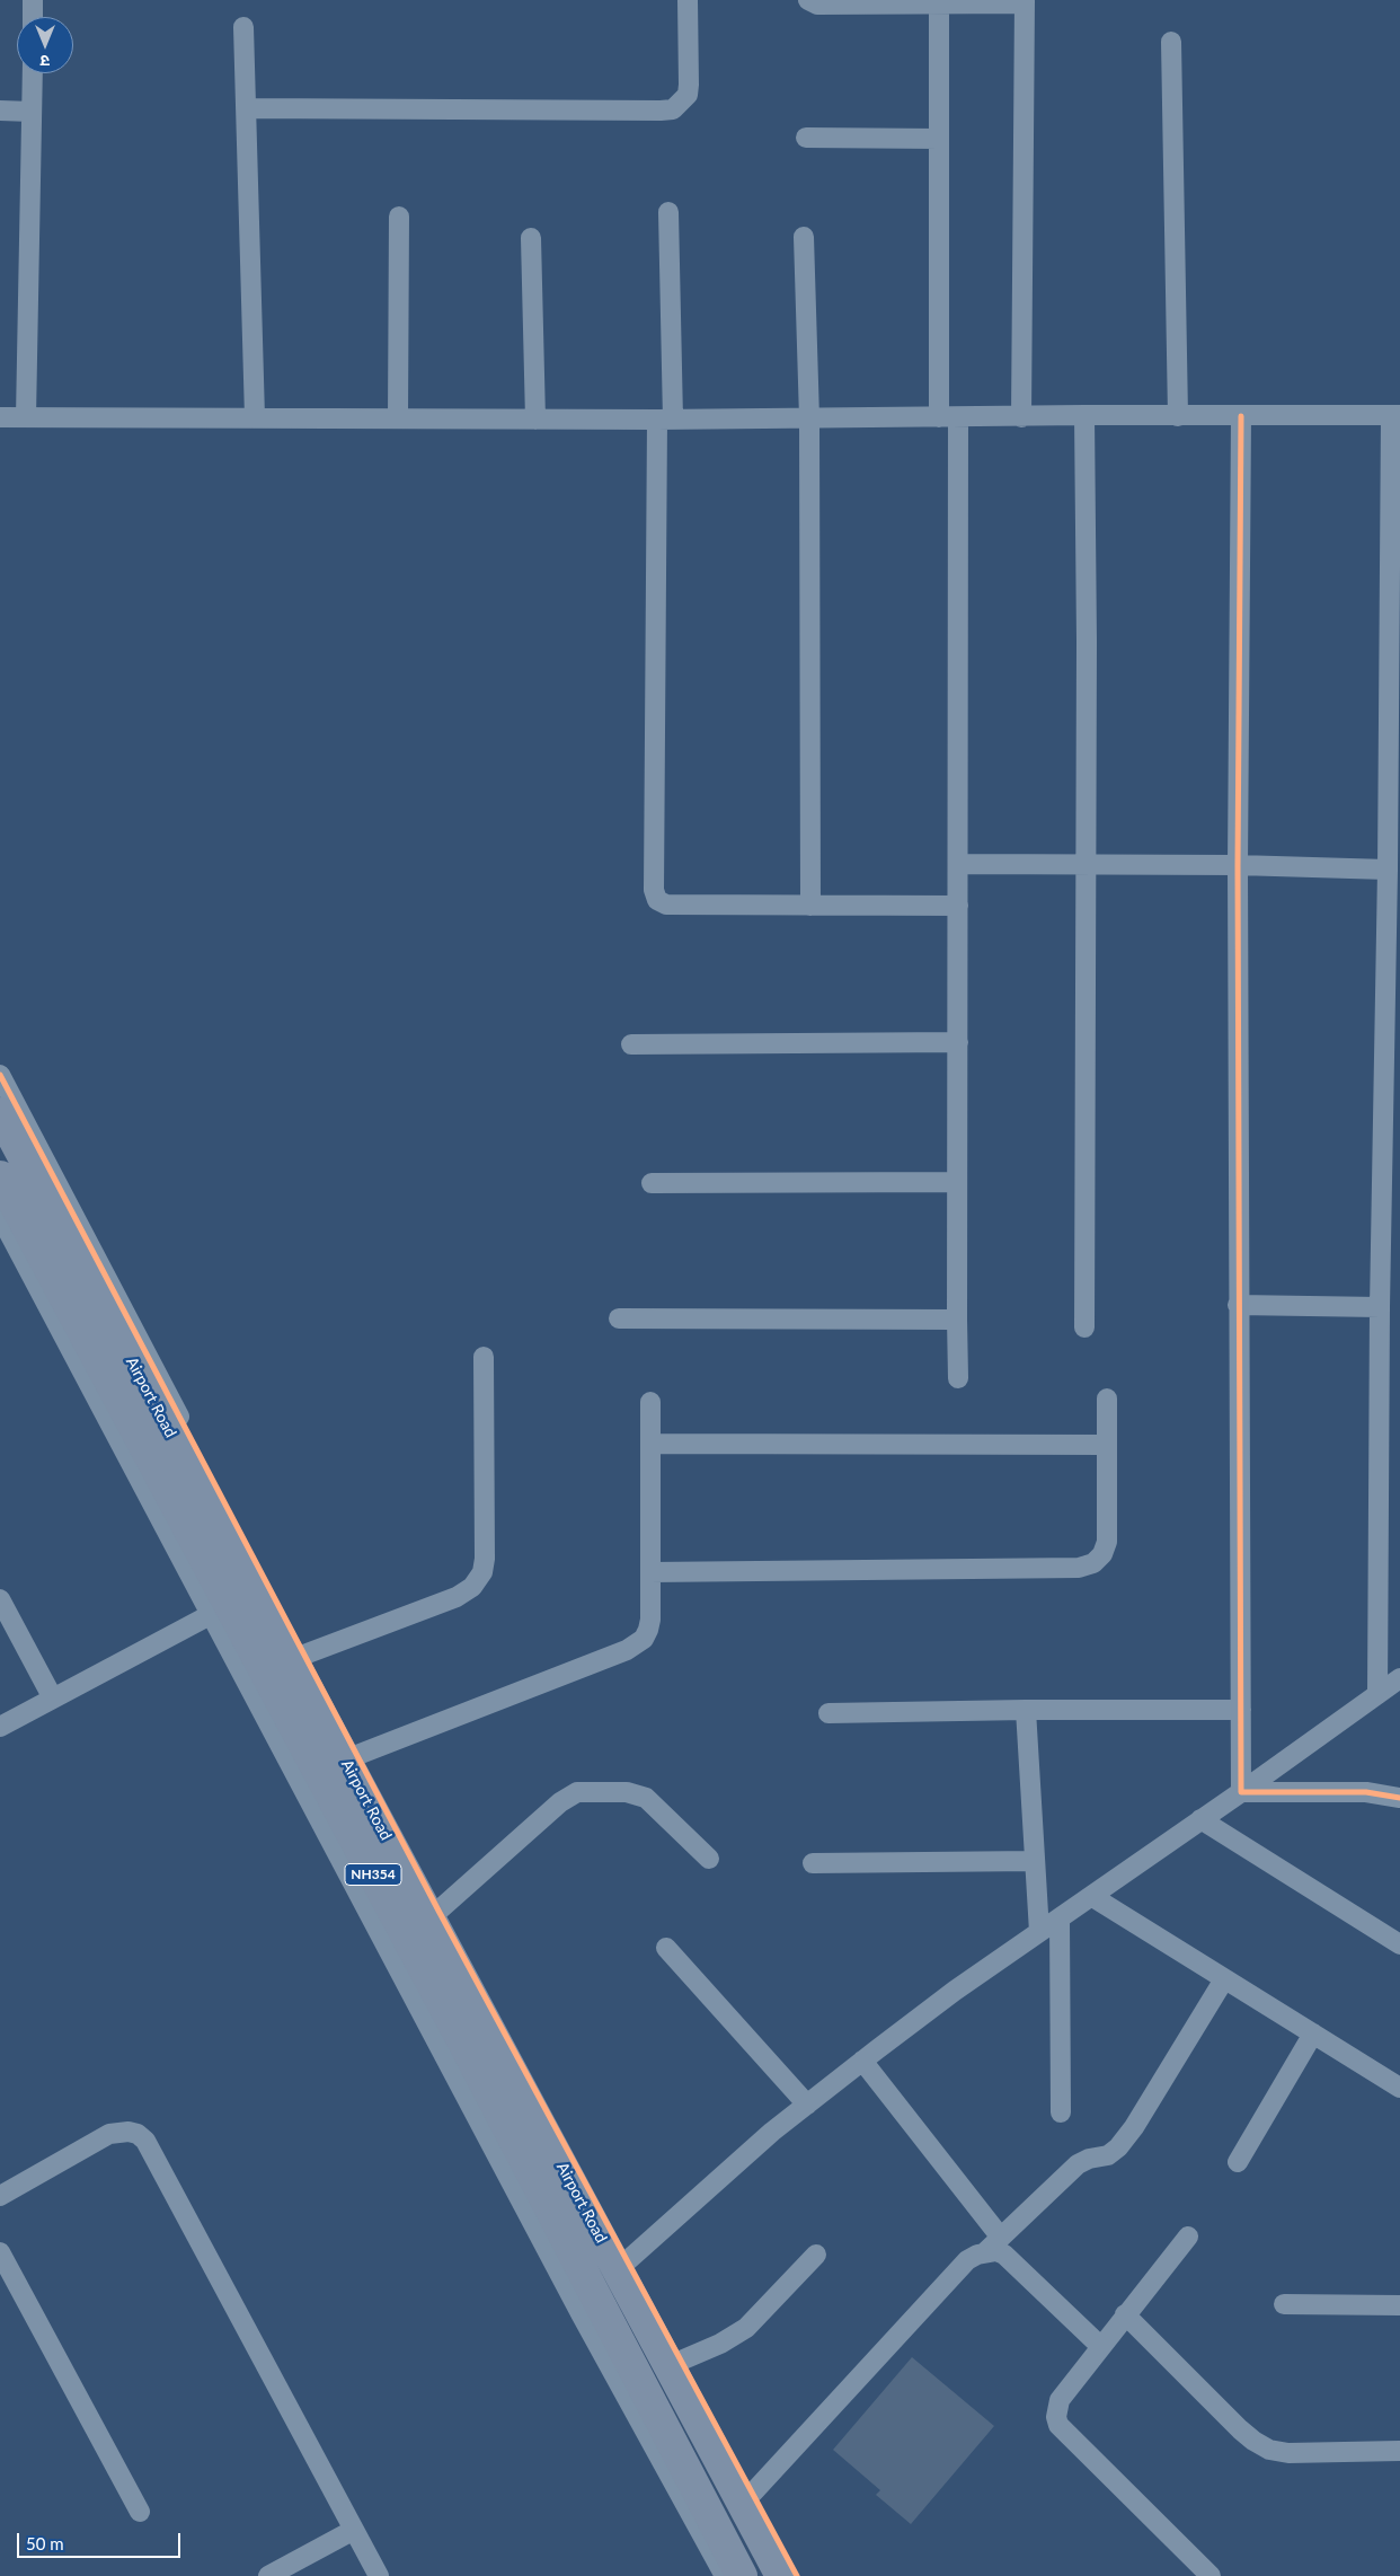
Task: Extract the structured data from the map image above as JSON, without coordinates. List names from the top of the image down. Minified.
{"streets":{"highway":["Airport Road","NH354"]},"scale_bar":"50 m","north":"bottom"}
